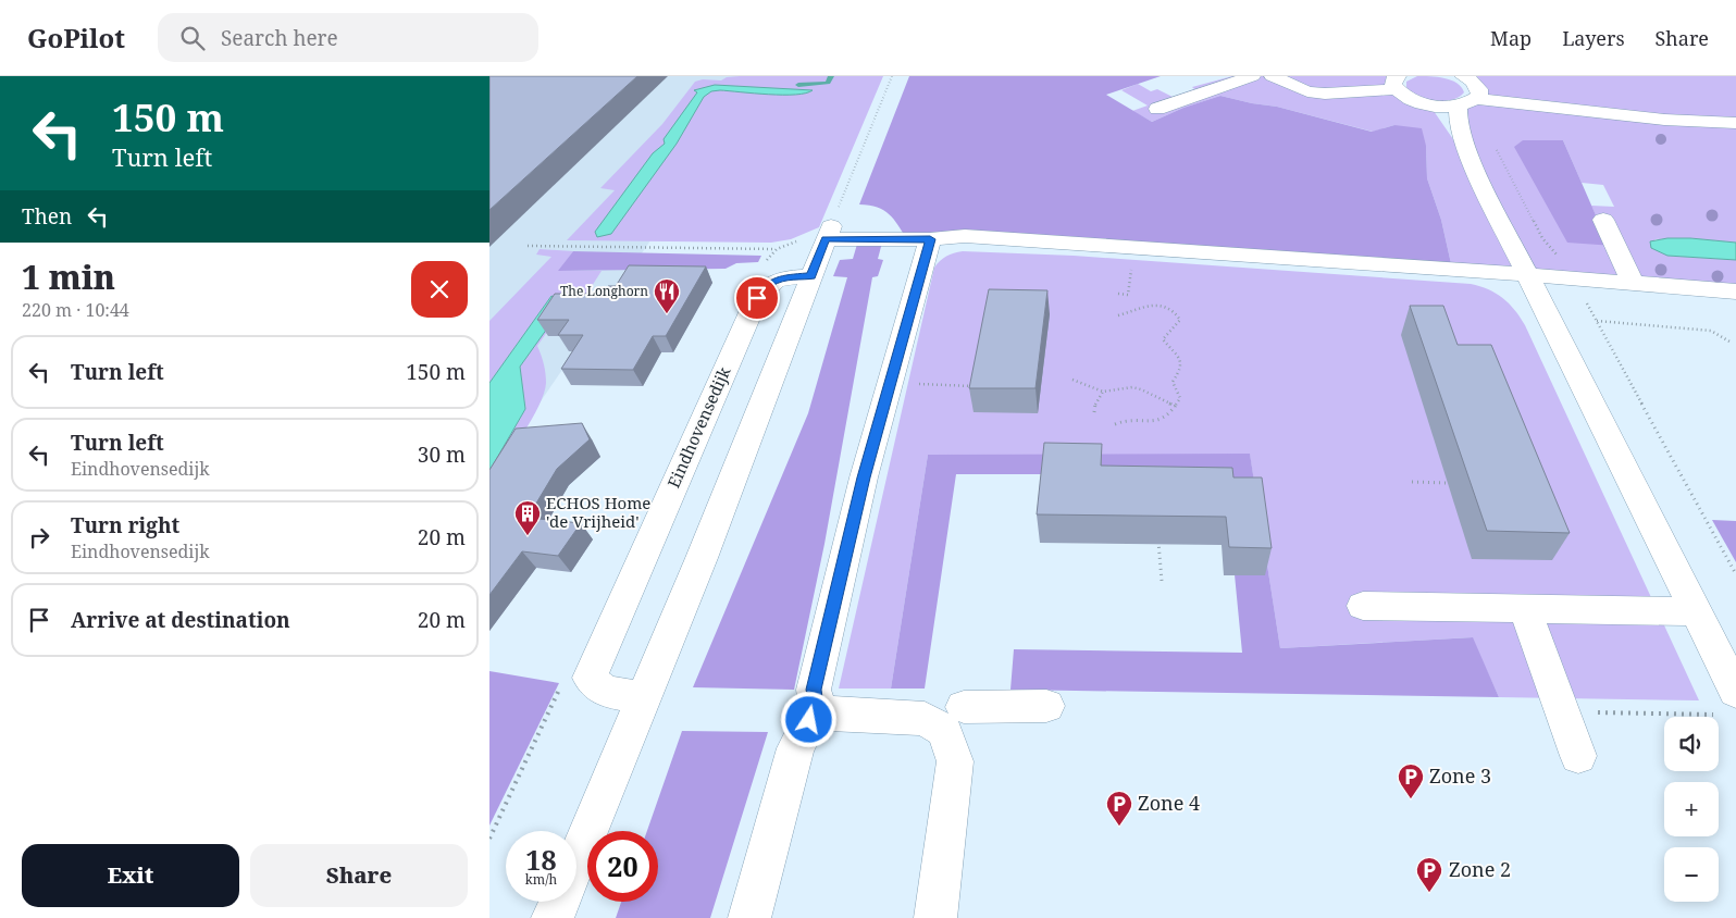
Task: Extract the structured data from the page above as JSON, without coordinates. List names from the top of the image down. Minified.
{"streets":{"street":["Eindhovensedijk"]},"places":{"restaurant":["The Longhorn"],"building":["ECHOS Home 'de Vrijheid'"],"parking":["Zone 3","Zone 4","Zone 2"]},"page":{"header":"GoPilot","search":"Search here","nav":["Map","Layers","Share"],"turn":["150 m","Turn left"],"then":"Then","heading":["1 min","220 m · 10:44"],"list":[{"name":"Turn left","value":"150 m"},{"name":"Turn left","note":"Eindhovensedijk","value":"30 m"},{"name":"Turn right","note":"Eindhovensedijk","value":"20 m"},{"name":"Arrive at destination","value":"20 m"}],"map_buttons":["+","−"],"speed":"18 km/h","limit":"20","buttons":["Exit","Share"]}}
